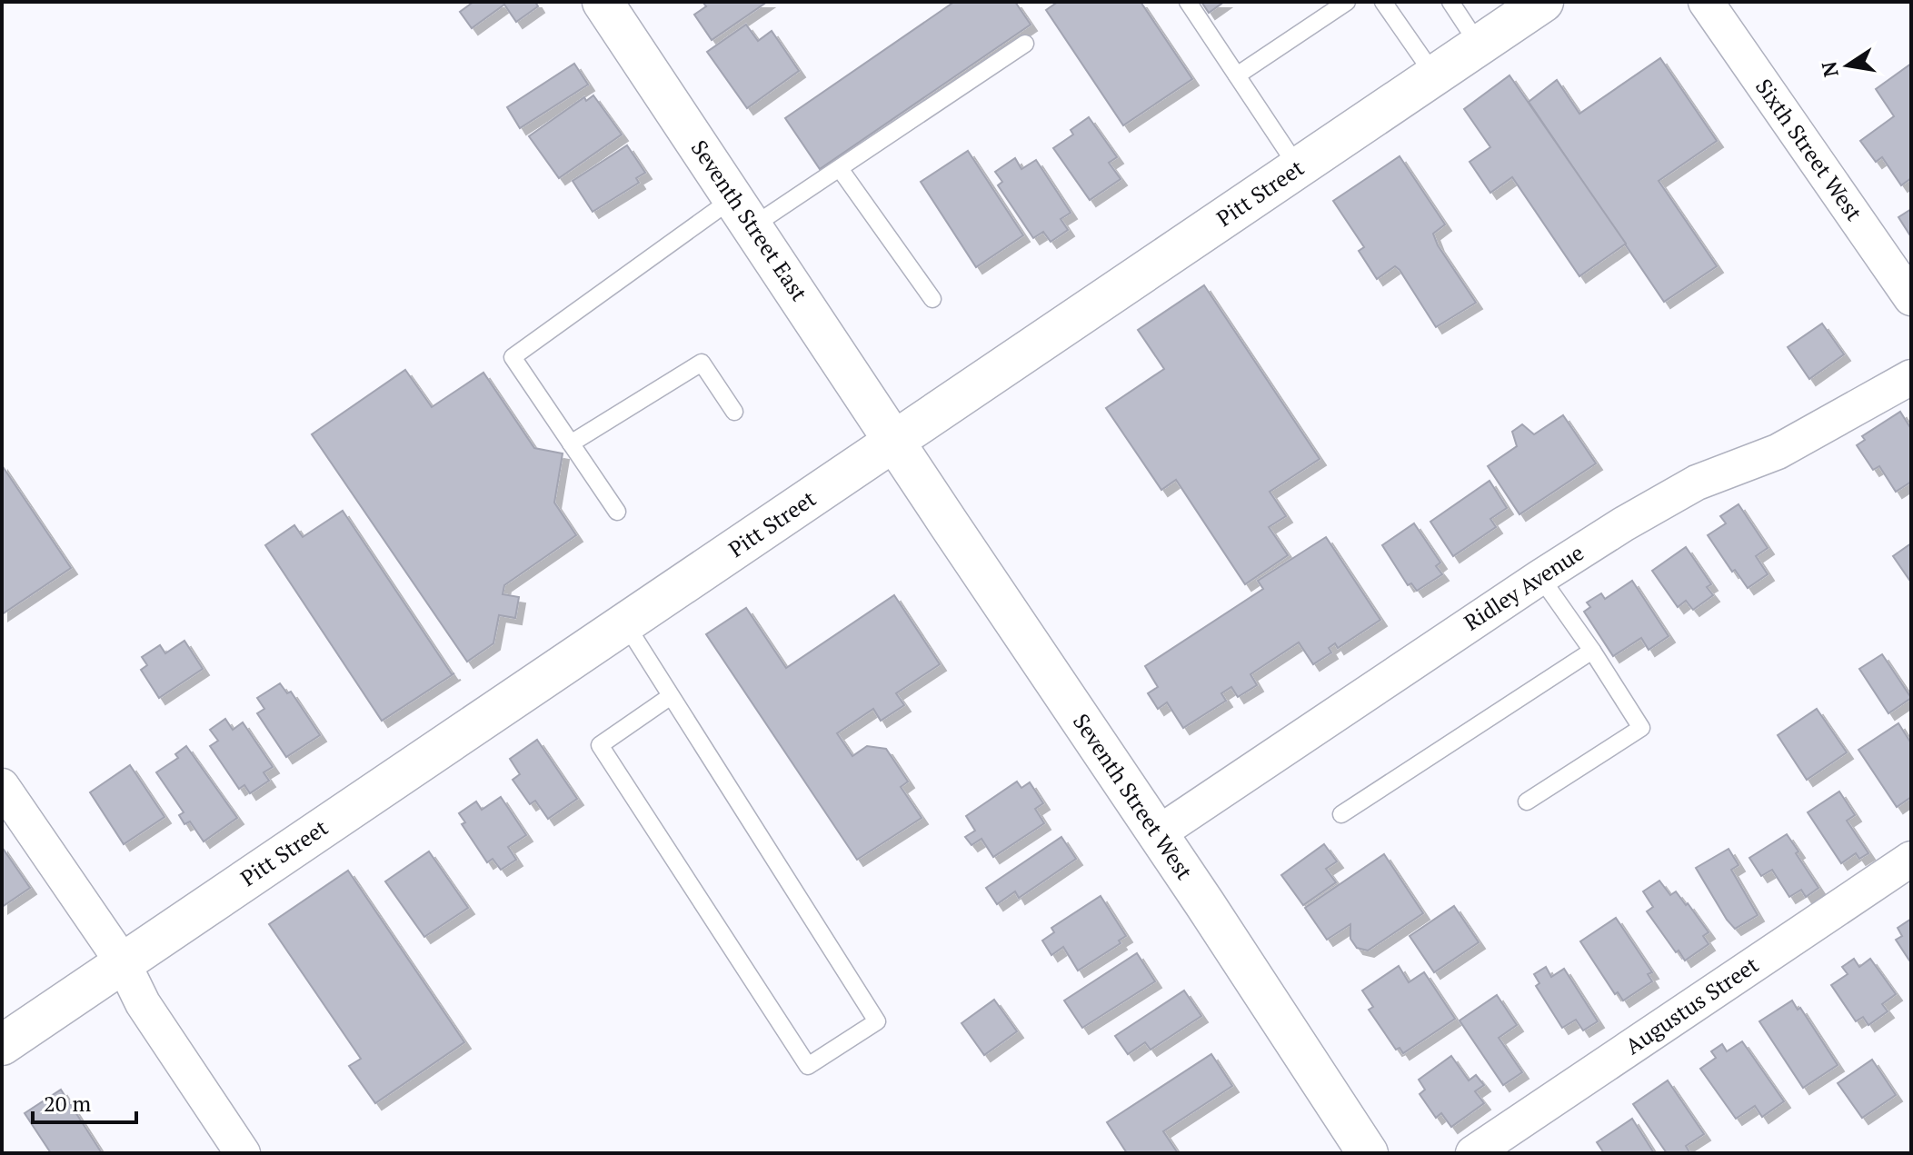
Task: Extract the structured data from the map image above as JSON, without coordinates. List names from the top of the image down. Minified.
{"streets":{"street":["Sixth Street West","Pitt Street","Seventh Street East","Ridley Avenue","Seventh Street West","Augustus Street"]},"crossings":[["Pitt Street","Seventh Street East"],["Pitt Street","Seventh Street West"],["Seventh Street East","Seventh Street West"],["Ridley Avenue","Seventh Street West"]],"scale_bar":"20 m","north":"left"}
